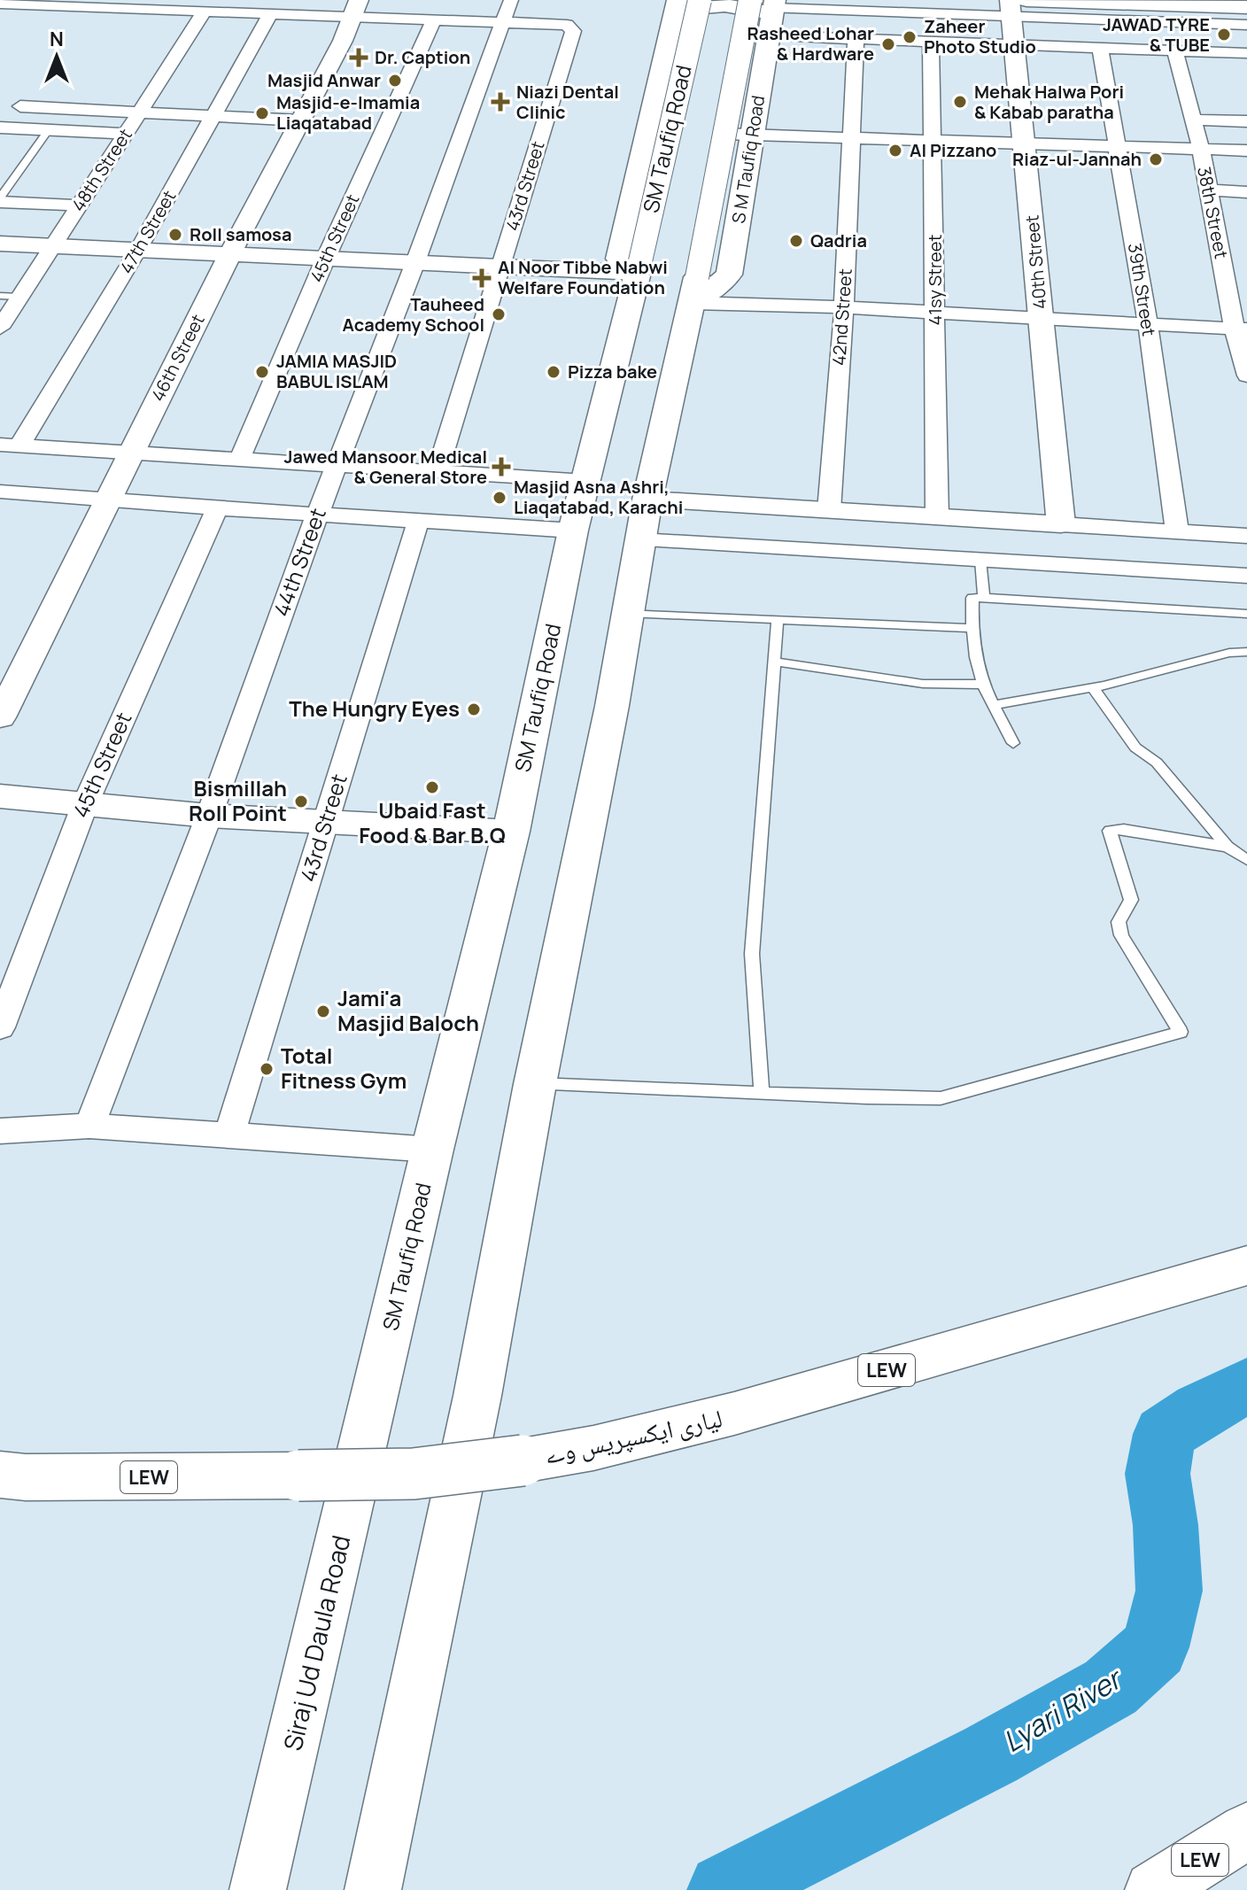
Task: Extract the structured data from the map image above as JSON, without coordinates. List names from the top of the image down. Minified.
{"streets":{"main road":["SM Taufiq Road","S M Taufiq Road","LEW","لیاری ایکسپریس وے","Siraj Ud Daula Road"],"street":["48th Street","43rd Street","38th Street","47th Street","45th Street","40th Street","41sy Street","39th Street","42nd Street","46th Street","44th Street"]},"crossings":[["SM Taufiq Road","Siraj Ud Daula Road"],["43rd Street","44th Street"]],"water":["Lyari River"],"places":{"other":["JAWAD TYRE & TUBE","Zaheer Photo Studio","Rasheed Lohar & Hardware","Masjid Anwar","Mehak Halwa Pori & Kabab paratha","Masjid-e-Imamia Liaqatabad","Al Pizzano","Riaz-ul-Jannah","Roll samosa","Qadria","Tauheed Academy School","JAMIA MASJID BABUL ISLAM","Pizza bake","Masjid Asna Ashri, Liaqatabad, Karachi","The Hungry Eyes","Ubaid Fast Food & Bar B.Q","Bismillah Roll Point","Jami'a Masjid Baloch","Total Fitness Gym"],"health":["Dr. Caption","Niazi Dental Clinic","Al Noor Tibbe Nabwi Welfare Foundation","Jawed Mansoor Medical & General Store"]},"north":"top"}
